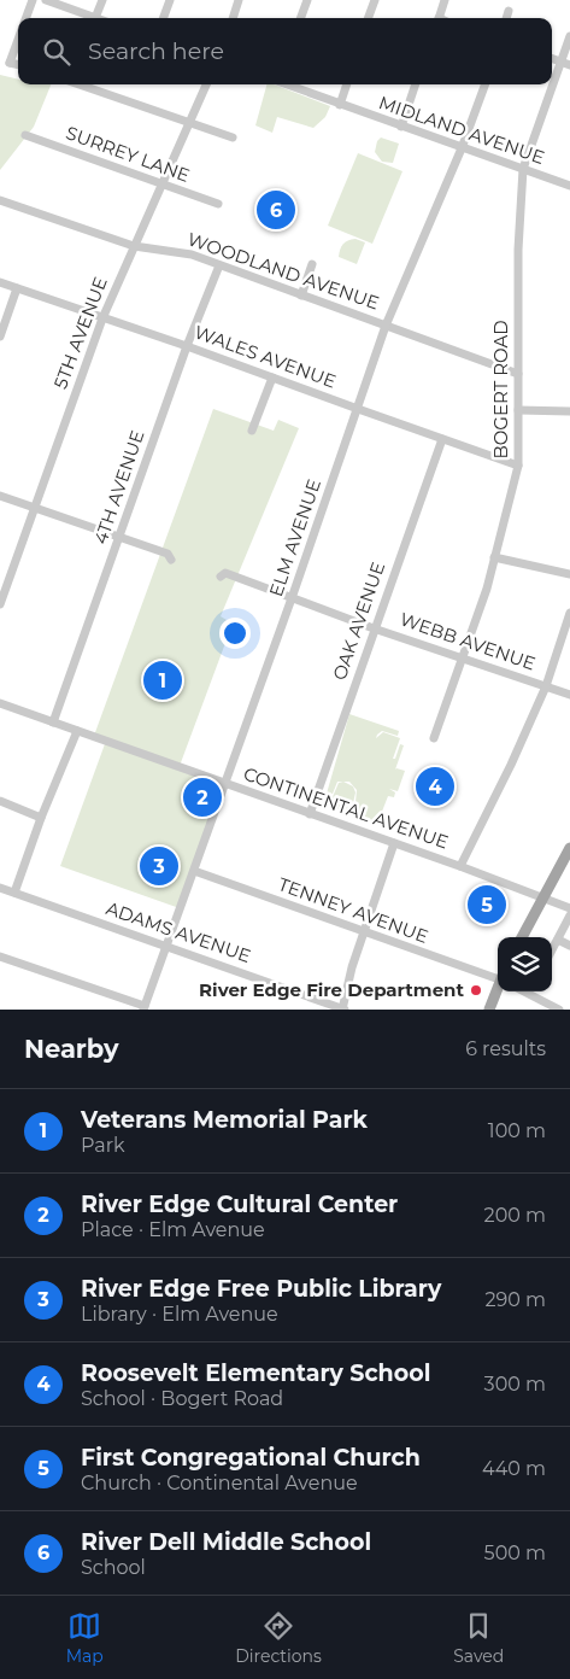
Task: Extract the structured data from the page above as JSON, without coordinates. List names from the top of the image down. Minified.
{"streets":{"street":["MIDLAND AVENUE","SURREY LANE","WOODLAND AVENUE","5TH AVENUE","WALES AVENUE","BOGERT ROAD","4TH AVENUE","ELM AVENUE","OAK AVENUE","WEBB AVENUE","CONTINENTAL AVENUE","TENNEY AVENUE","ADAMS AVENUE"]},"crossings":[["MIDLAND AVENUE","BOGERT ROAD"],["MIDLAND AVENUE","ELM AVENUE"],["SURREY LANE","5TH AVENUE"],["WOODLAND AVENUE","5TH AVENUE"],["WOODLAND AVENUE","BOGERT ROAD"],["WOODLAND AVENUE","4TH AVENUE"],["WOODLAND AVENUE","ELM AVENUE"],["5TH AVENUE","WALES AVENUE"],["WALES AVENUE","BOGERT ROAD"],["WALES AVENUE","4TH AVENUE"],["WALES AVENUE","ELM AVENUE"],["WALES AVENUE","OAK AVENUE"],["BOGERT ROAD","WEBB AVENUE"],["4TH AVENUE","CONTINENTAL AVENUE"],["ELM AVENUE","WEBB AVENUE"],["ELM AVENUE","CONTINENTAL AVENUE"],["ELM AVENUE","TENNEY AVENUE"],["ELM AVENUE","ADAMS AVENUE"],["OAK AVENUE","WEBB AVENUE"],["OAK AVENUE","CONTINENTAL AVENUE"]],"places":["River Edge Fire Department"],"page":{"search":"Search here","pins":["6","1","4","2","3","5"],"heading":["Nearby","6 results"],"list":[{"mark":"1","name":"Veterans Memorial Park","note":"Park","value":"100 m"},{"mark":"2","name":"River Edge Cultural Center","note":"Place · Elm Avenue","value":"200 m"},{"mark":"3","name":"River Edge Free Public Library","note":"Library · Elm Avenue","value":"290 m"},{"mark":"4","name":"Roosevelt Elementary School","note":"School · Bogert Road","value":"300 m"},{"mark":"5","name":"First Congregational Church","note":"Church · Continental Avenue","value":"440 m"},{"mark":"6","name":"River Dell Middle School","note":"School","value":"500 m"}],"nav":["Map","Directions","Saved"]}}
